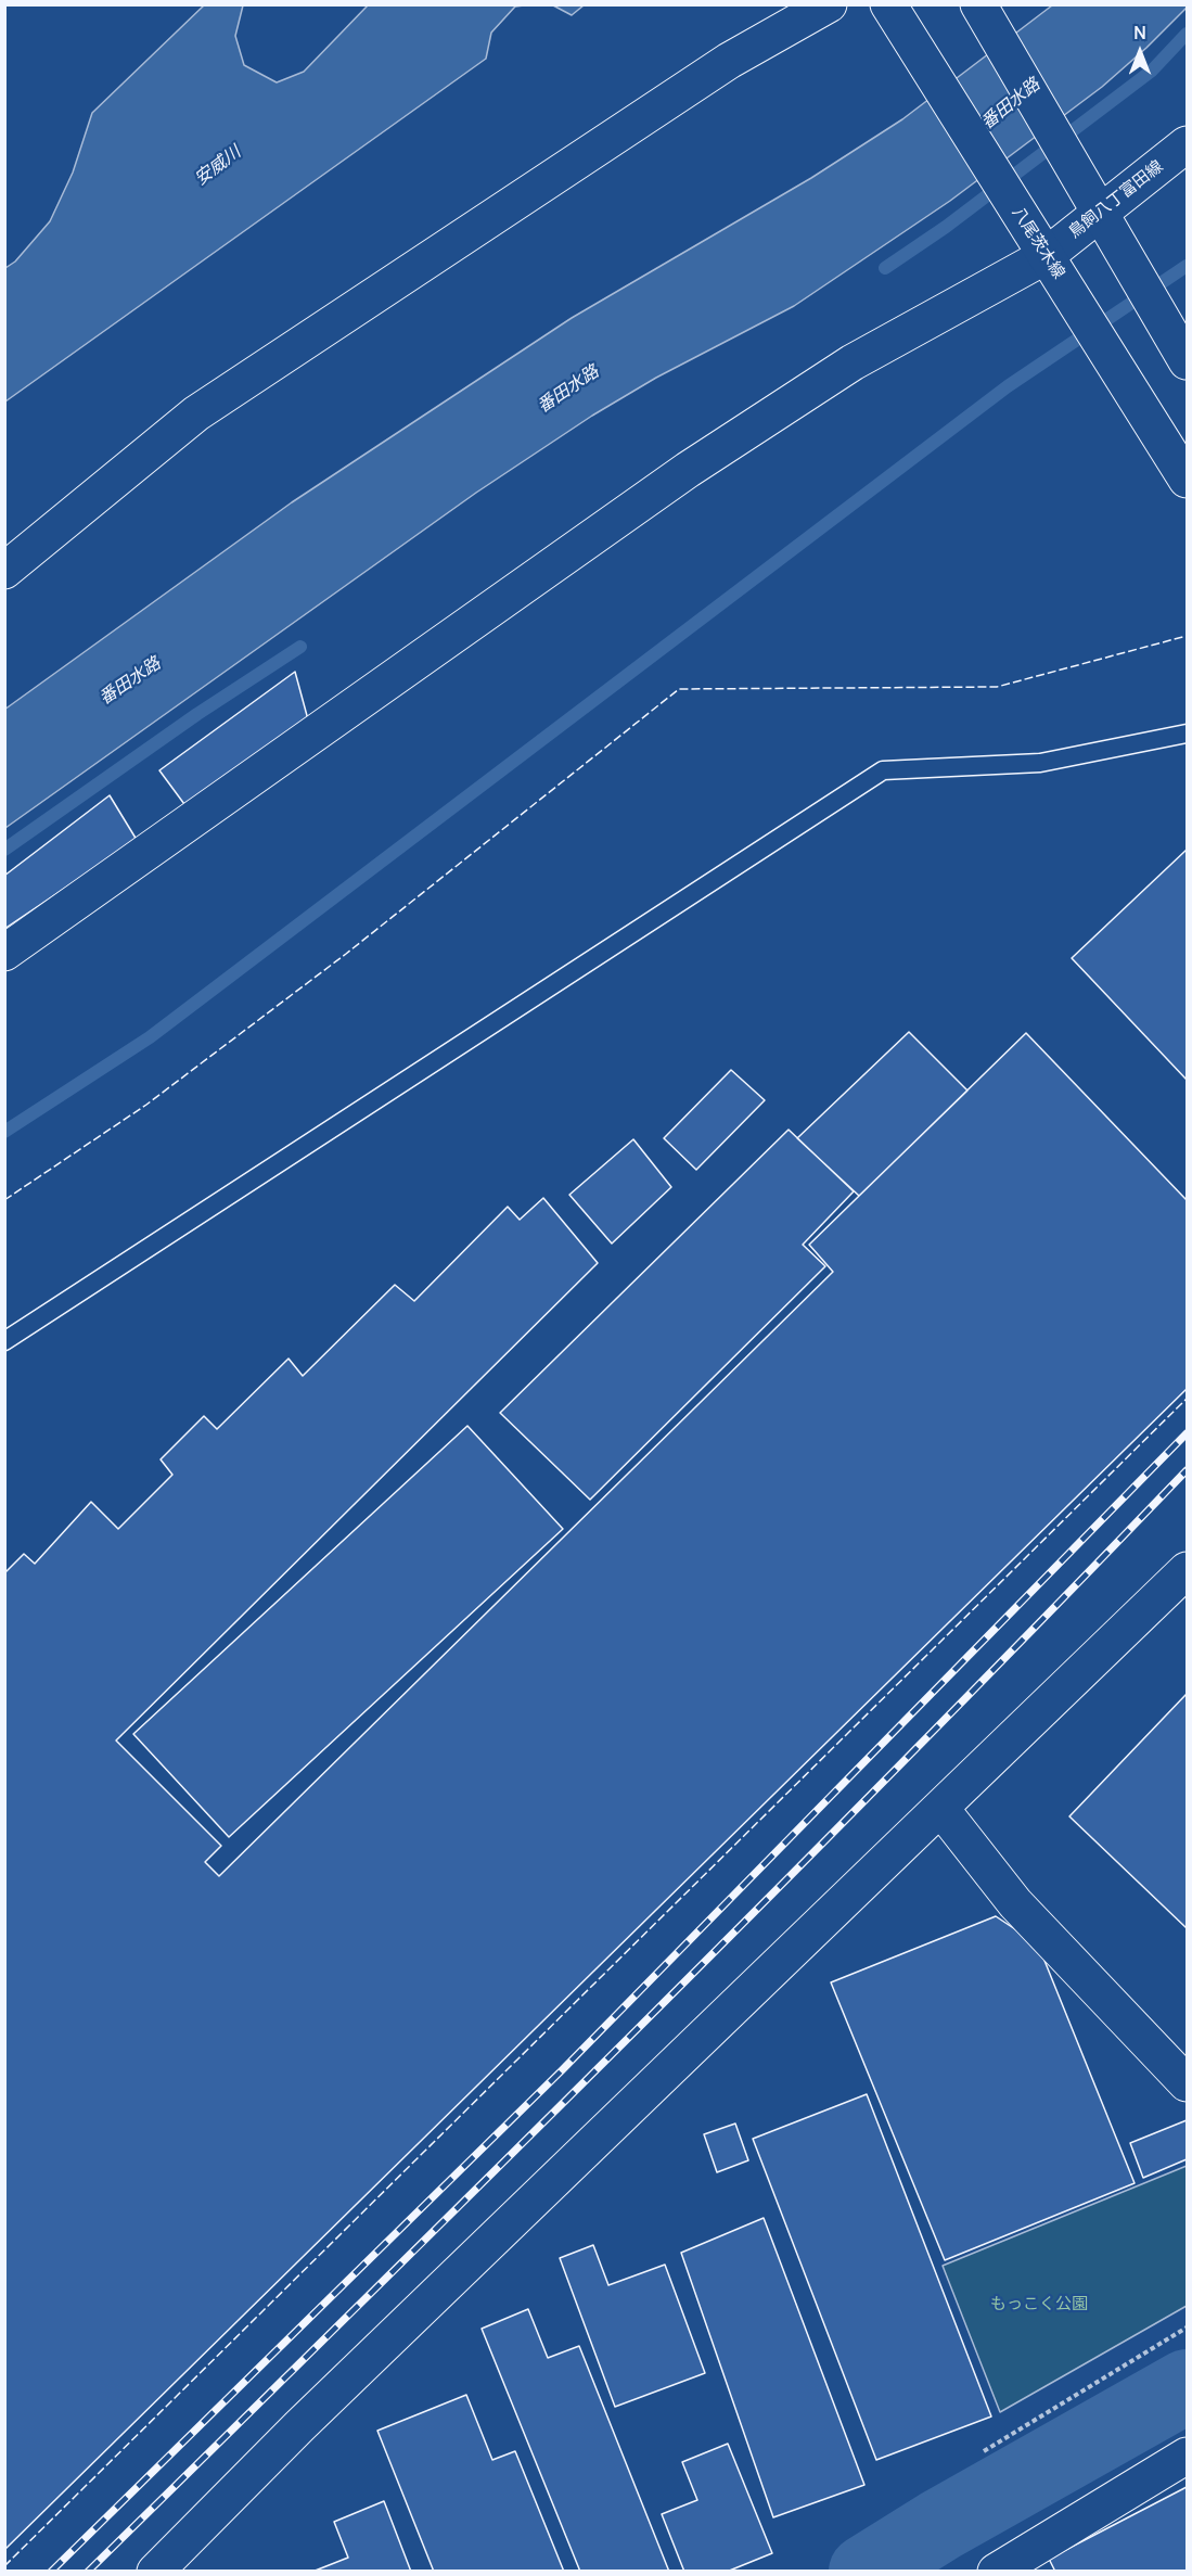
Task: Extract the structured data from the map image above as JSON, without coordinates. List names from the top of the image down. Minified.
{"streets":{"street":["鳥飼八丁富田線","八尾茨木線"]},"crossings":[["鳥飼八丁富田線","八尾茨木線"]],"water":["番田水路","安威川"],"parks":["もっこく公園"],"north":"top"}
